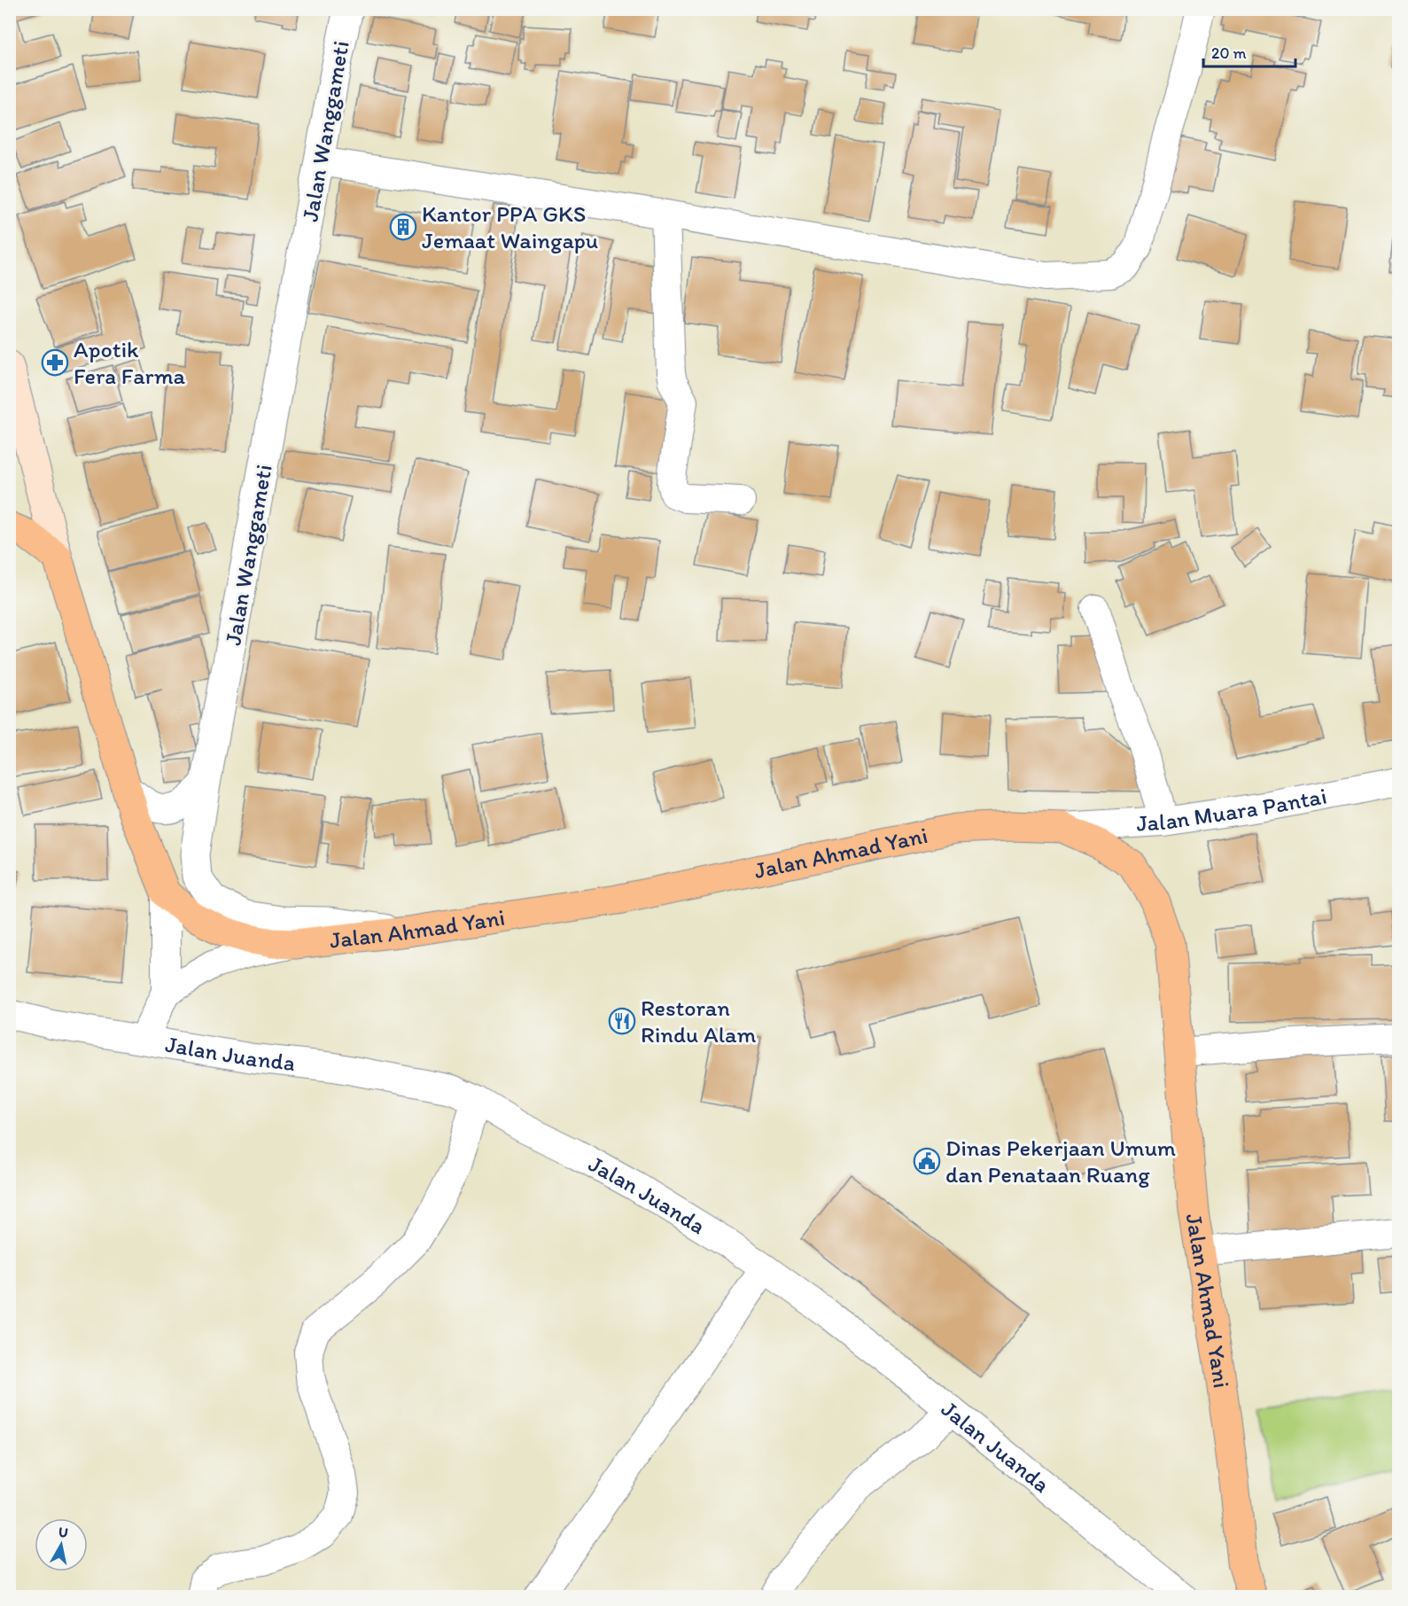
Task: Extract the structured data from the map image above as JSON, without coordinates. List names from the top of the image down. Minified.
{"streets":{"highway":["Jalan Ahmad Yani"],"street":["Jalan Wanggameti","Jalan Muara Pantai","Jalan Juanda"]},"crossings":[["Jalan Wanggameti","Jalan Ahmad Yani"],["Jalan Muara Pantai","Jalan Ahmad Yani"]],"places":{"building":["Kantor PPA GKS Jemaat Waingapu"],"pharmacy":["Apotik Fera Farma"],"restaurant":["Restoran Rindu Alam"],"public building":["Dinas Pekerjaan Umum dan Penataan Ruang"]},"scale_bar":"20 m","north":"top"}
